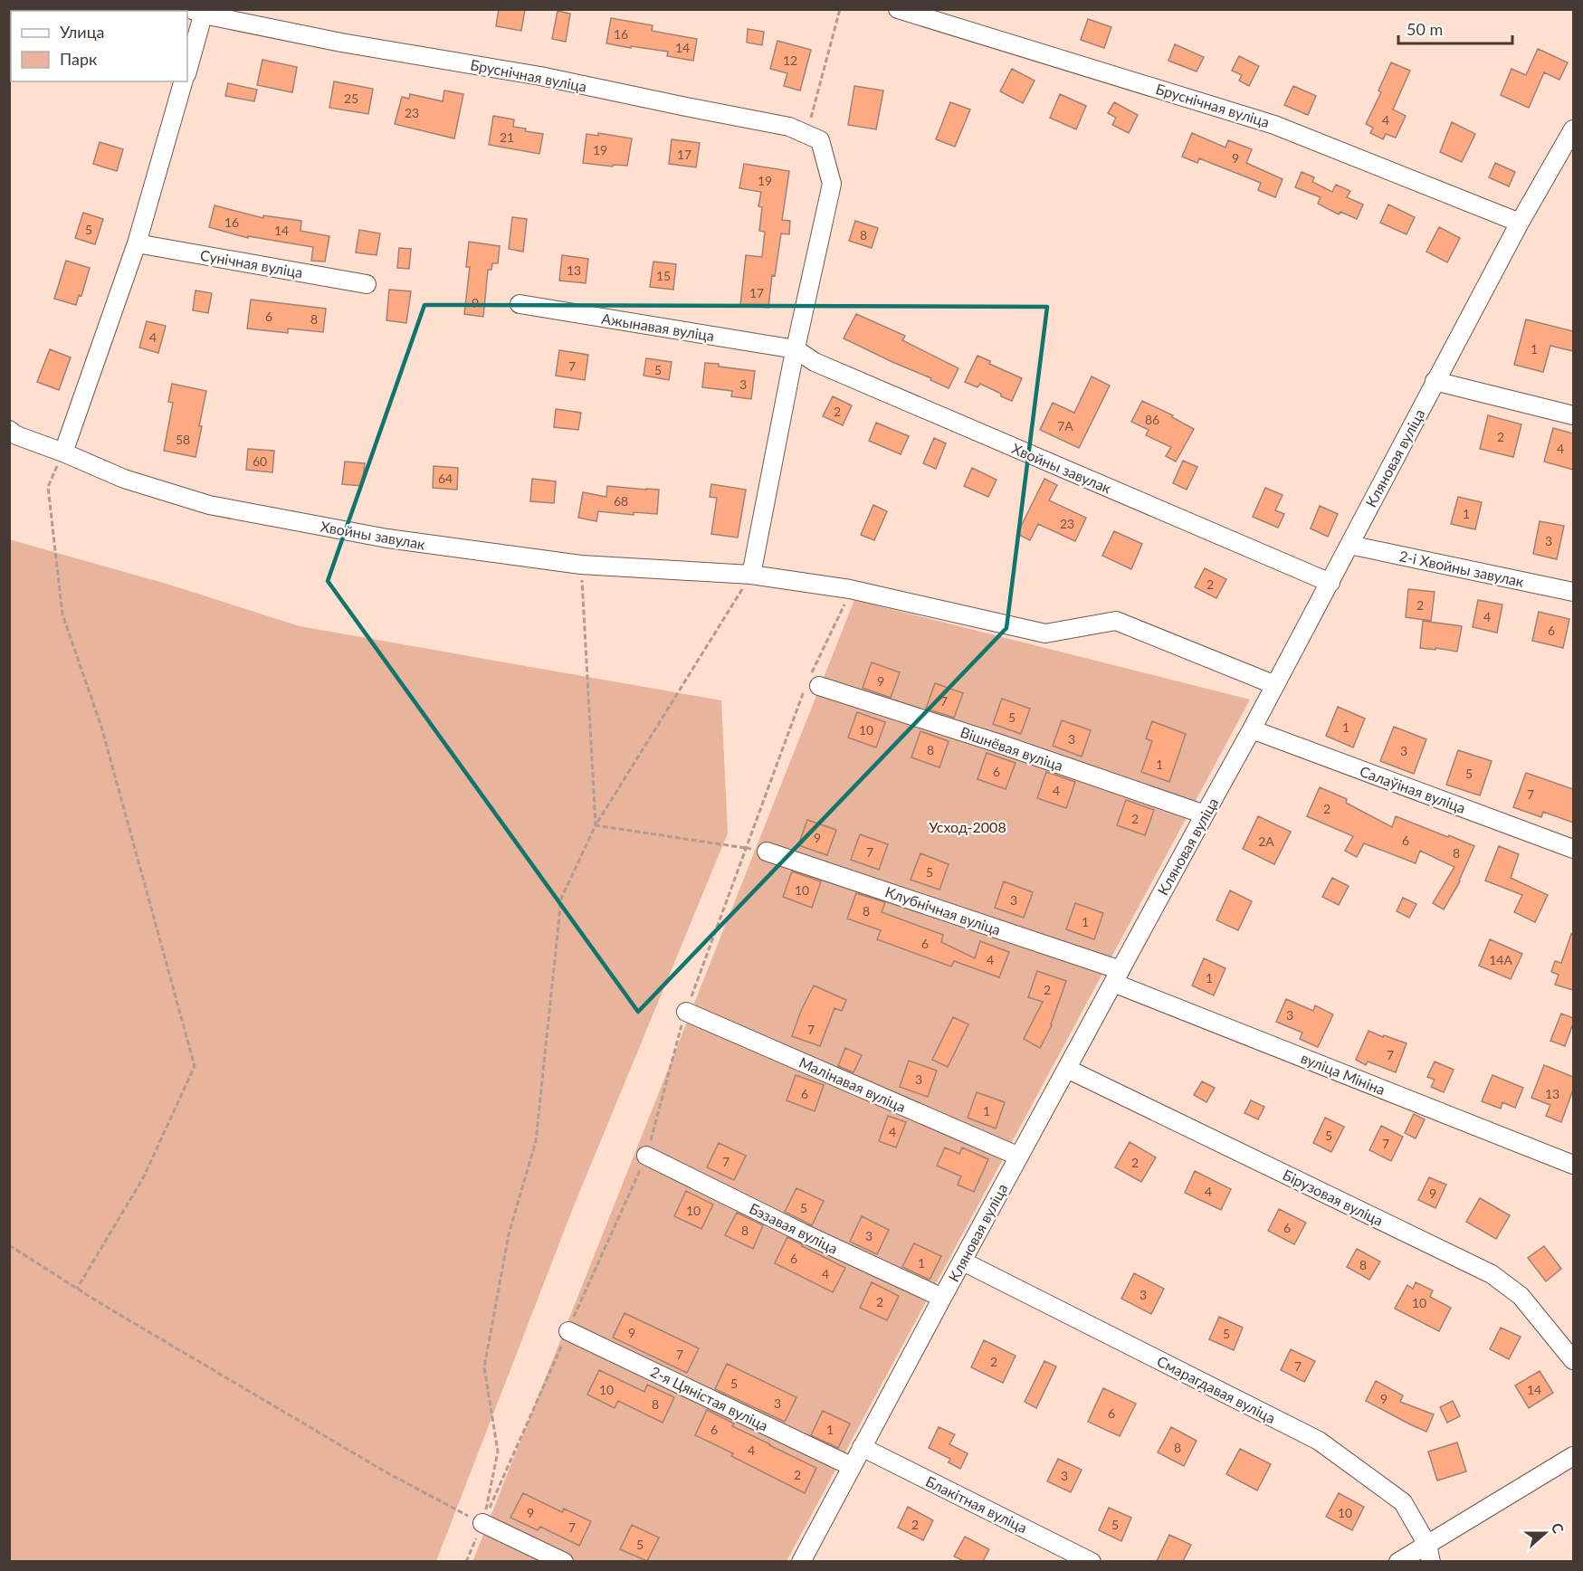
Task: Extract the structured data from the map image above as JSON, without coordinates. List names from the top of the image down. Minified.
{"streets":{"street":["Бруснічная вуліца","Сунічная вуліца","Ажынавая вуліца","Кляновая вуліца","Хвойны завулак","2-і Хвойны завулак","Вішнёвая вуліца","Салаўіная вуліца","Клубнічная вуліца","вуліца Мініна","Малінавая вуліца","Бірузовая вуліца","Бэзавая вуліца","Смарагдавая вуліца","2-я Цяністая вуліца","Блакітная вуліца"]},"crossings":[["Бруснічная вуліца","Ажынавая вуліца"],["Бруснічная вуліца","Кляновая вуліца"],["Бруснічная вуліца","Хвойны завулак"],["Ажынавая вуліца","Хвойны завулак"],["Кляновая вуліца","Хвойны завулак"],["Кляновая вуліца","2-і Хвойны завулак"],["Кляновая вуліца","Вішнёвая вуліца"],["Кляновая вуліца","Салаўіная вуліца"],["Кляновая вуліца","Клубнічная вуліца"],["Кляновая вуліца","вуліца Мініна"],["Кляновая вуліца","Малінавая вуліца"],["Кляновая вуліца","Бірузовая вуліца"],["Кляновая вуліца","Бэзавая вуліца"],["Кляновая вуліца","Смарагдавая вуліца"],["Кляновая вуліца","2-я Цяністая вуліца"],["Кляновая вуліца","Блакітная вуліца"],["Клубнічная вуліца","вуліца Мініна"]],"parks":["Усход-2008"],"house_numbers":["16","14","12","25","23","4","21","19","17","9","19","16","5","14","8","13","15","17","9","6","8","4","1","7","5","3","2","86","7А","2","58","4","60","64","68","1","23","3","2","2","4","6","9","7","5","1","10","3","8","3","1","6","5","4","7","2","2","9","6","2А","7","8","5","10","3","8","1","6","4","14А","1","2","3","7","7","3","6","13","1","4","5","7","7","2","4","9","5","10","6","8","3","6","1","8","4","3","2","10","9","5","7","2","7","5","10","14","9","3","8","6","6","1","8","4","2","3","9","10","2","5","7","5"],"legend":["Улица","Парк"],"scale_bar":"50 m","north":"right"}
